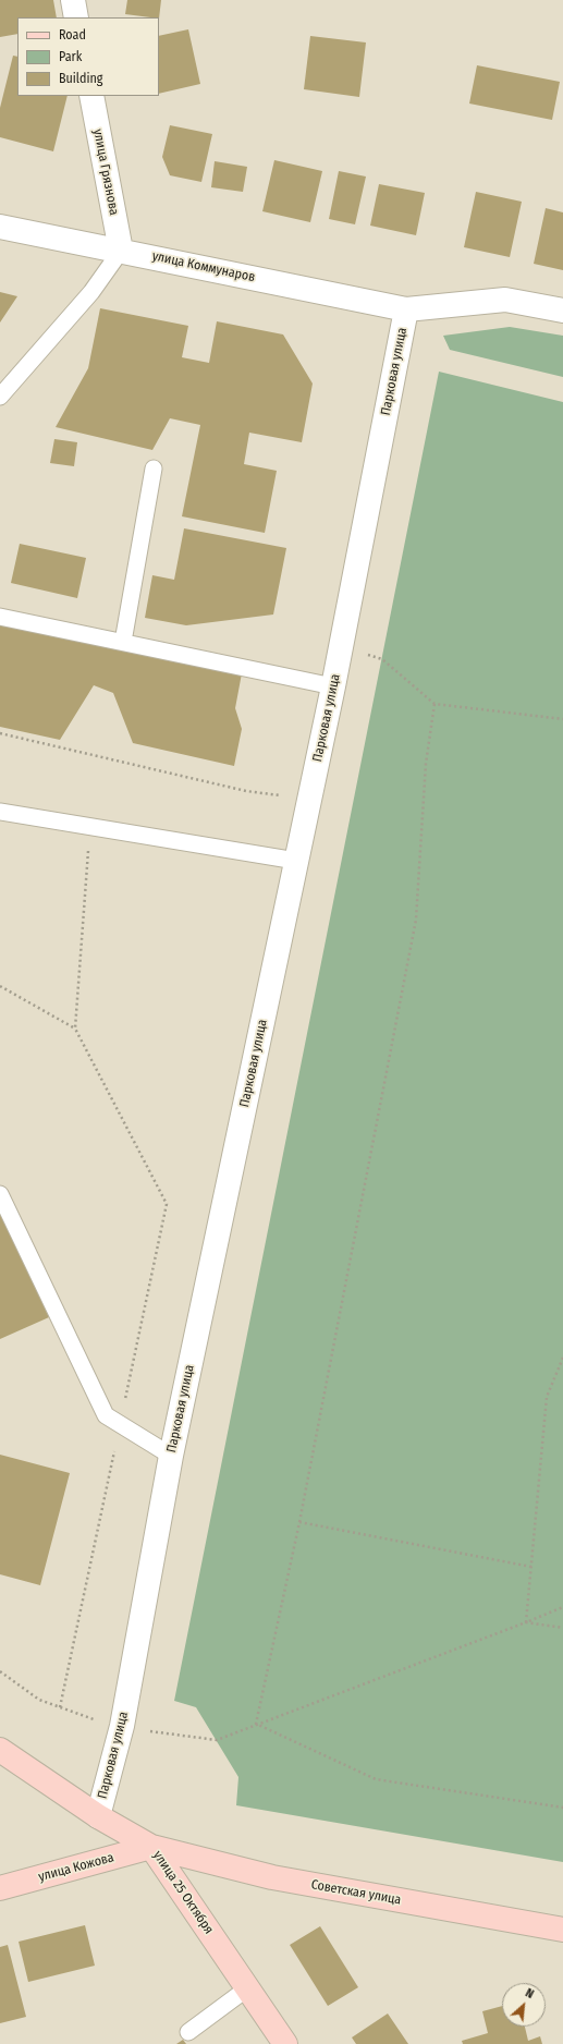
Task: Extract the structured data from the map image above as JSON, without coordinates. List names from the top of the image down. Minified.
{"streets":{"main road":["улица Кожова","улица 25 Октября","Советская улица"],"street":["улица Грязнова","улица Коммунаров","Парковая улица"]},"crossings":[["улица Грязнова","улица Коммунаров"],["улица Коммунаров","Парковая улица"],["Парковая улица","улица 25 Октября"],["улица Кожова","улица 25 Октября"],["улица Кожова","Советская улица"],["улица 25 Октября","Советская улица"]],"legend":["Road","Park","Building"],"north":"top right"}
